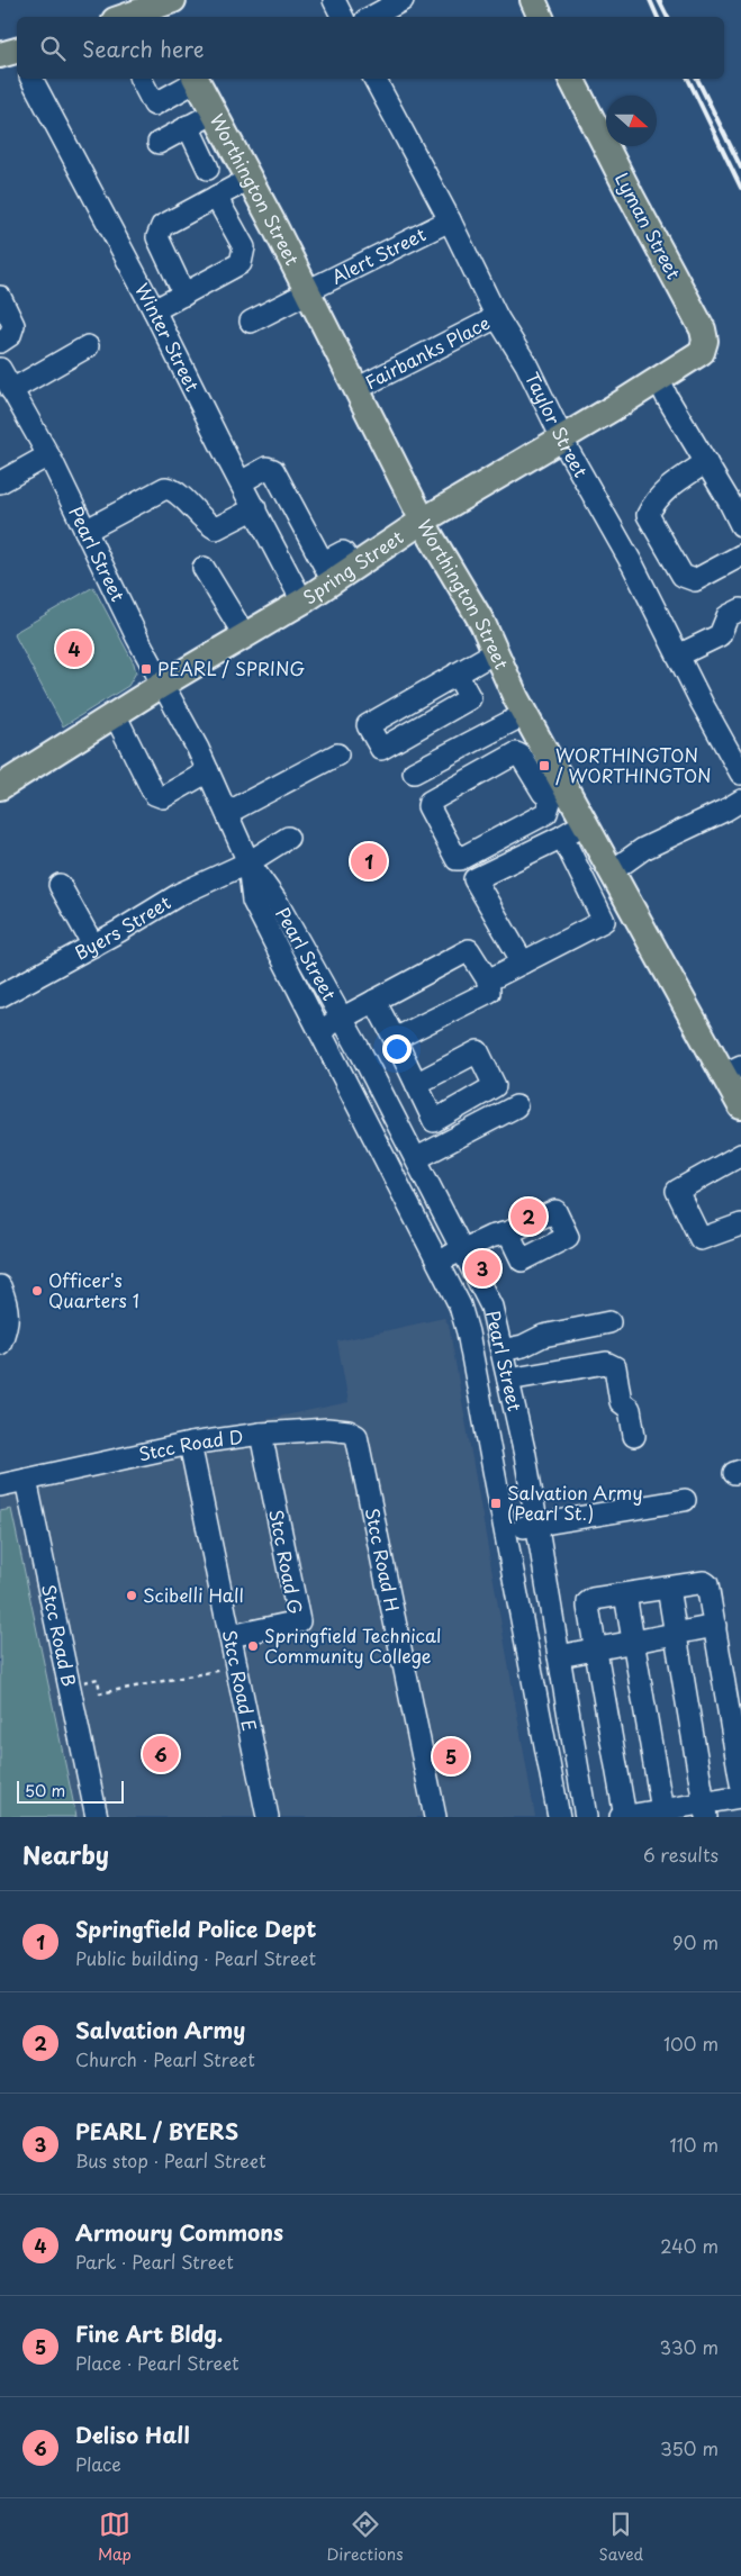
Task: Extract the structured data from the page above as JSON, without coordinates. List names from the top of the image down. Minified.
{"streets":{"main road":["Worthington Street","Lyman Street","Spring Street"],"street":["Alert Street","Winter Street","Fairbanks Place","Taylor Street","Pearl Street","Byers Street","Stcc Road D","Stcc Road H","Stcc Road G","Stcc Road B","Stcc Road E"]},"crossings":[["Worthington Street","Alert Street"],["Worthington Street","Fairbanks Place"],["Worthington Street","Spring Street"],["Lyman Street","Spring Street"],["Alert Street","Taylor Street"],["Winter Street","Spring Street"],["Fairbanks Place","Taylor Street"],["Taylor Street","Spring Street"],["Pearl Street","Spring Street"],["Pearl Street","Byers Street"],["Stcc Road D","Stcc Road H"],["Stcc Road D","Stcc Road G"],["Stcc Road D","Stcc Road B"],["Stcc Road D","Stcc Road E"],["Stcc Road G","Stcc Road E"]],"places":{"transit":["PEARL / SPRING","WORTHINGTON / WORTHINGTON","Salvation Army (Pearl St.)"],"other":["Officer's Quarters 1","Scibelli Hall","Springfield Technical Community College"]},"scale_bar":"50 m","north":"right","page":{"search":"Search here","pins":["4","1","2","3","6","5"],"scale":"50 m","heading":["Nearby","6 results"],"list":[{"mark":"1","name":"Springfield Police Dept","note":"Public building · Pearl Street","value":"90 m"},{"mark":"2","name":"Salvation Army","note":"Church · Pearl Street","value":"100 m"},{"mark":"3","name":"PEARL / BYERS","note":"Bus stop · Pearl Street","value":"110 m"},{"mark":"4","name":"Armoury Commons","note":"Park · Pearl Street","value":"240 m"},{"mark":"5","name":"Fine Art Bldg.","note":"Place · Pearl Street","value":"330 m"},{"mark":"6","name":"Deliso Hall","note":"Place","value":"350 m"}],"nav":["Map","Directions","Saved"]}}
